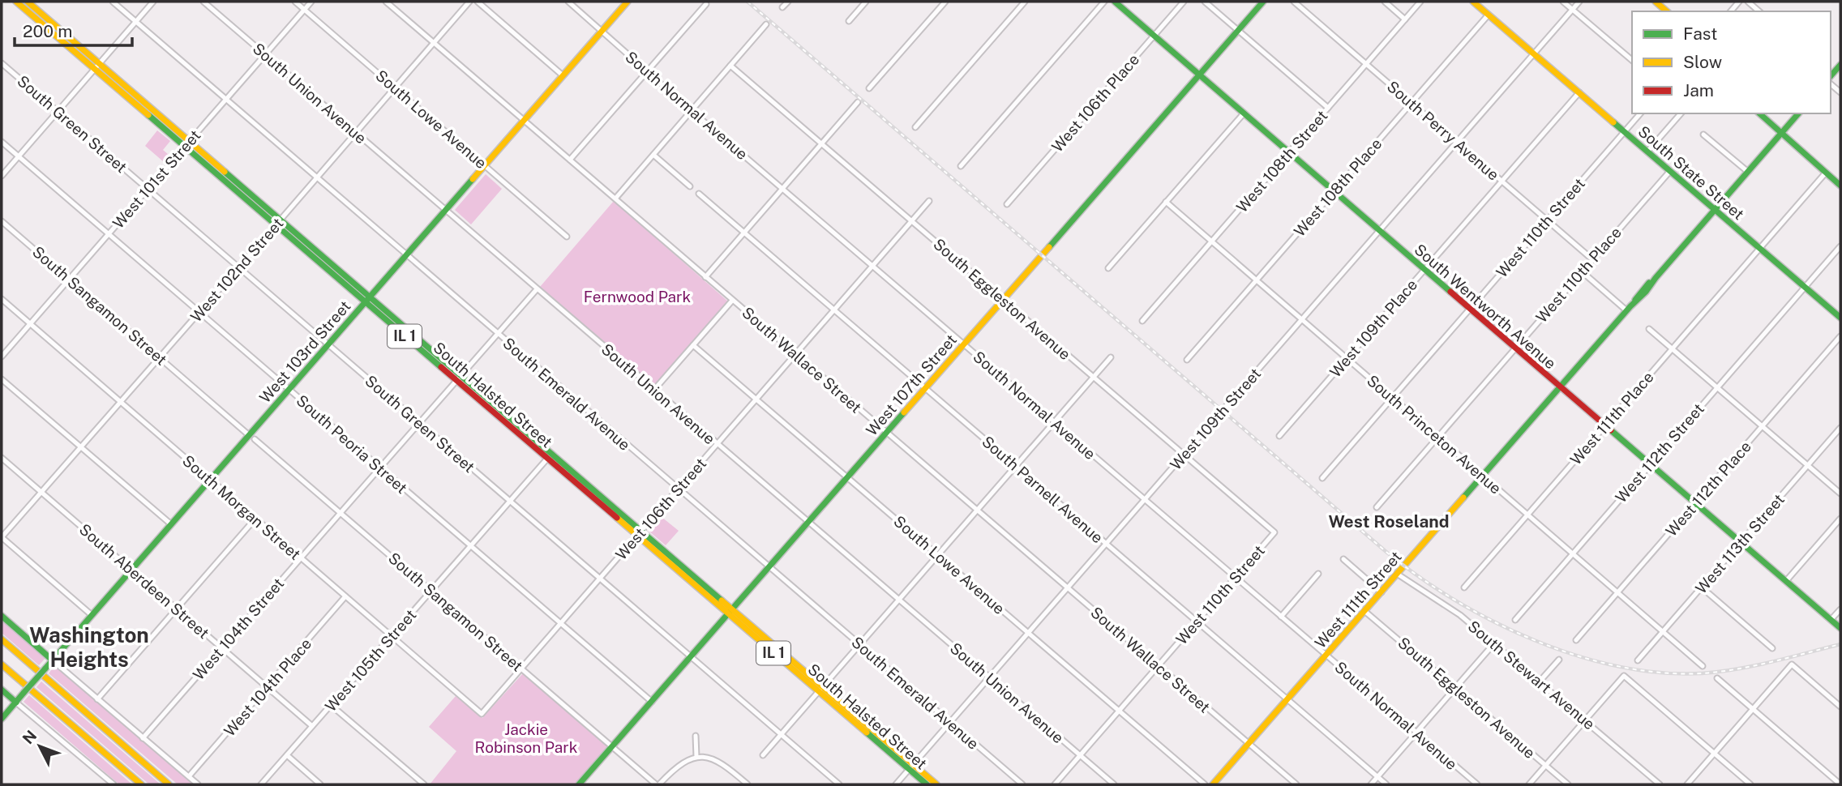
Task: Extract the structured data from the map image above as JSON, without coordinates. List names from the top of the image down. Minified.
{"streets":{"main road":["South State Street","South Wentworth Avenue","IL 1","West 103rd Street","West 107th Street","South Halsted Street","West 111th Street"],"street":["South Union Avenue","West 106th Place","South Normal Avenue","South Lowe Avenue","South Green Street","South Perry Avenue","West 108th Street","West 101st Street","West 108th Place","West 110th Street","West 102nd Street","West 110th Place","South Eggleston Avenue","South Sangamon Street","West 109th Place","South Wallace Street","South Emerald Avenue","West 111th Place","West 109th Street","South Princeton Avenue","South Peoria Street","West 112th Street","West 112th Place","South Parnell Avenue","South Morgan Street","West 106th Street","West 113th Street","South Aberdeen Street","West 104th Street","West 105th Street","South Stewart Avenue","West 104th Place"]},"crossings":[["South Union Avenue","West 101st Street"],["South Union Avenue","West 110th Street"],["South Union Avenue","West 102nd Street"],["South Union Avenue","West 103rd Street"],["South Union Avenue","West 107th Street"],["South Union Avenue","West 109th Street"],["South Union Avenue","West 106th Street"],["South Union Avenue","West 104th Street"],["West 106th Place","South Wentworth Avenue"],["South Normal Avenue","West 110th Street"],["South Normal Avenue","West 103rd Street"],["South Normal Avenue","West 107th Street"],["South Normal Avenue","West 109th Street"],["South Normal Avenue","West 106th Street"],["South Normal Avenue","West 111th Street"],["South Lowe Avenue","West 101st Street"],["South Lowe Avenue","West 110th Street"],["South Lowe Avenue","West 102nd Street"],["South Lowe Avenue","West 103rd Street"],["South Lowe Avenue","West 107th Street"],["South Lowe Avenue","West 109th Street"],["South Lowe Avenue","West 106th Street"],["South Green Street","West 101st Street"],["South Green Street","West 102nd Street"],["South Green Street","West 103rd Street"],["South Green Street","West 107th Street"],["South Green Street","West 106th Street"],["South Green Street","West 104th Street"],["South Green Street","West 105th Street"],["South Perry Avenue","West 108th Street"],["South Perry Avenue","West 108th Place"],["South Perry Avenue","West 110th Street"],["South Perry Avenue","West 110th Place"],["South Perry Avenue","West 109th Place"],["South Perry Avenue","West 109th Street"],["West 108th Street","South Wentworth Avenue"],["West 108th Street","South Princeton Avenue"],["South State Street","West 108th Place"],["South State Street","West 110th Street"],["South State Street","West 110th Place"],["South State Street","West 109th Place"],["South State Street","West 111th Place"],["South State Street","West 109th Street"],["South State Street","West 112th Street"],["South State Street","West 111th Street"],["West 101st Street","South Sangamon Street"],["West 101st Street","South Emerald Avenue"],["West 101st Street","South Halsted Street"],["West 101st Street","South Peoria Street"],["West 101st Street","South Morgan Street"],["West 108th Place","South Wentworth Avenue"],["West 108th Place","South Princeton Avenue"],["West 110th Street","South Eggleston Avenue"],["West 110th Street","South Wentworth Avenue"],["West 110th Street","South Wallace Street"],["West 110th Street","South Princeton Avenue"],["West 110th Street","South Parnell Avenue"],["West 102nd Street","South Sangamon Street"],["West 102nd Street","South Wallace Street"],["West 102nd Street","South Emerald Avenue"],["West 102nd Street","South Halsted Street"],["West 102nd Street","South Peoria Street"],["West 102nd Street","South Morgan Street"],["West 102nd Street","South Aberdeen Street"],["West 110th Place","South Wentworth Avenue"],["West 110th Place","South Princeton Avenue"],["South Eggleston Avenue","West 107th Street"],["South Eggleston Avenue","West 109th Street"],["South Eggleston Avenue","West 106th Street"],["South Eggleston Avenue","West 111th Street"],["South Sangamon Street","West 103rd Street"],["South Sangamon Street","West 107th Street"],["South Sangamon Street","West 106th Street"],["South Sangamon Street","West 104th Street"],["South Sangamon Street","West 105th Street"],["South Wentworth Avenue","West 109th Place"],["South Wentworth Avenue","West 107th Street"],["South Wentworth Avenue","West 111th Place"],["South Wentworth Avenue","West 109th Street"],["South Wentworth Avenue","West 112th Street"],["South Wentworth Avenue","West 112th Place"],["South Wentworth Avenue","West 113th Street"],["South Wentworth Avenue","West 111th Street"],["West 109th Place","South Princeton Avenue"],["West 103rd Street","South Wallace Street"],["West 103rd Street","South Emerald Avenue"],["West 103rd Street","South Halsted Street"],["West 103rd Street","South Peoria Street"],["West 103rd Street","South Morgan Street"],["West 103rd Street","South Aberdeen Street"],["South Wallace Street","West 107th Street"],["South Wallace Street","West 109th Street"],["South Wallace Street","West 106th Street"],["South Wallace Street","West 111th Street"],["West 107th Street","South Emerald Avenue"],["West 107th Street","South Halsted Street"],["West 107th Street","South Peoria Street"],["West 107th Street","South Parnell Avenue"],["South Emerald Avenue","West 109th Street"],["South Emerald Avenue","West 106th Street"],["South Emerald Avenue","West 104th Street"],["South Halsted Street","West 109th Street"],["South Halsted Street","West 106th Street"],["South Halsted Street","West 104th Street"],["South Halsted Street","West 105th Street"],["West 111th Place","South Princeton Avenue"],["West 109th Street","South Princeton Avenue"],["West 109th Street","South Parnell Avenue"],["South Princeton Avenue","West 112th Street"],["South Princeton Avenue","West 112th Place"],["South Princeton Avenue","West 113th Street"],["South Princeton Avenue","West 111th Street"],["South Peoria Street","West 106th Street"],["South Peoria Street","West 104th Street"],["South Peoria Street","West 105th Street"],["South Parnell Avenue","West 106th Street"],["South Parnell Avenue","West 111th Street"],["South Morgan Street","West 106th Street"],["South Morgan Street","West 104th Street"],["South Morgan Street","West 105th Street"],["South Morgan Street","West 104th Place"],["South Aberdeen Street","West 104th Street"],["South Aberdeen Street","West 105th Street"],["South Aberdeen Street","West 104th Place"],["West 111th Street","South Stewart Avenue"]],"districts":["West Roseland","Washington Heights"],"parks":["Fernwood Park","Jackie Robinson Park"],"legend":["Fast","Slow","Jam"],"scale_bar":"200 m","north":"top left"}
